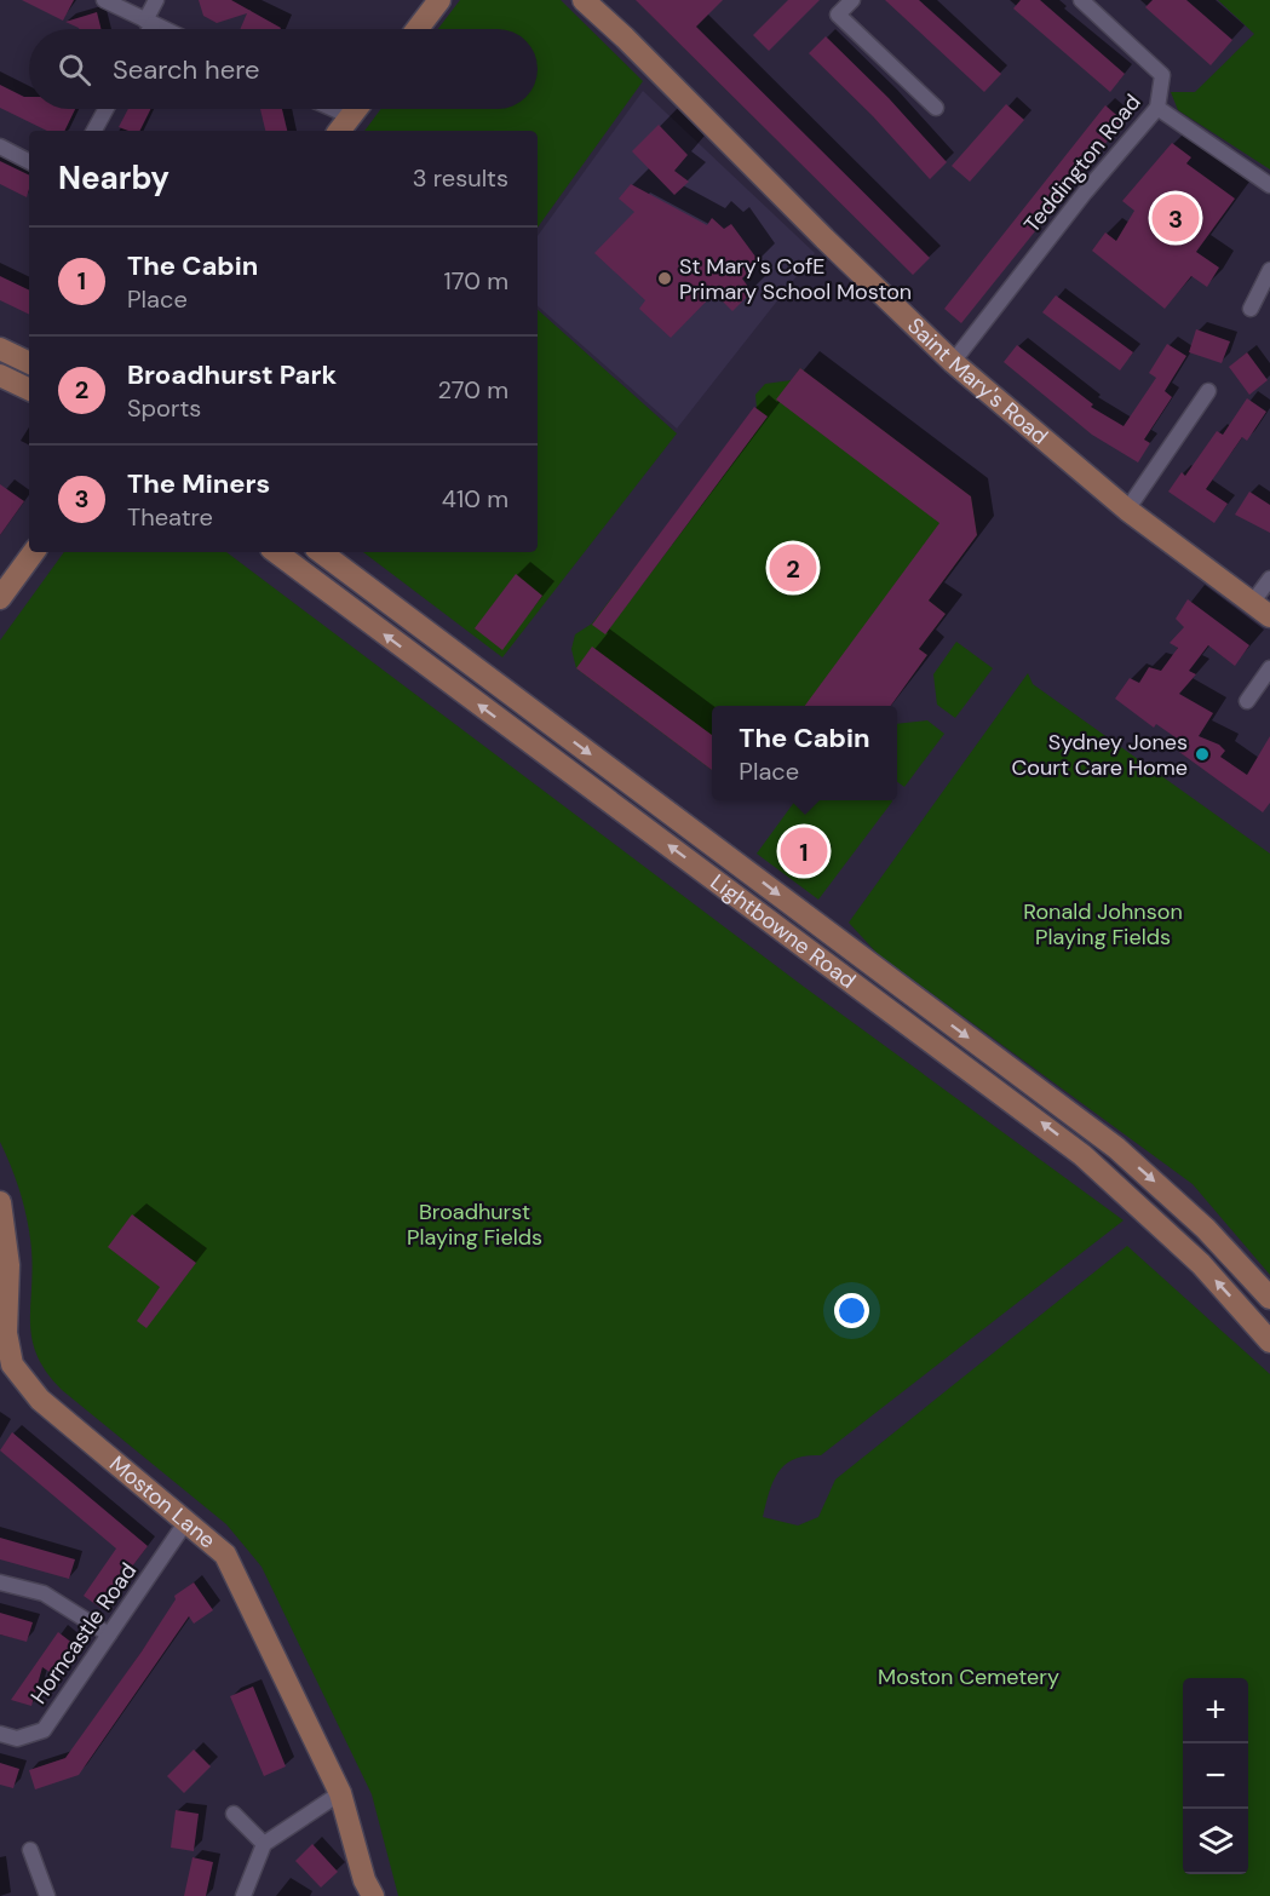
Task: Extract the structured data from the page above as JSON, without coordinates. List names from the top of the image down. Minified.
{"streets":{"main road":["Saint Mary's Road","Lightbowne Road","Moston Lane"],"street":["Teddington Road","Horncastle Road"]},"crossings":[["Teddington Road","Saint Mary's Road"],["Moston Lane","Horncastle Road"]],"parks":["Ronald Johnson Playing Fields","Broadhurst Playing Fields","Moston Cemetery"],"places":["St Mary's CofE Primary School Moston","Sydney Jones Court Care Home"],"page":{"search":"Search here","heading":["Nearby","3 results"],"pins":["3","2","1"],"list":[{"mark":"1","name":"The Cabin","note":"Place","value":"170 m"},{"mark":"2","name":"Broadhurst Park","note":"Sports","value":"270 m"},{"mark":"3","name":"The Miners","note":"Theatre","value":"410 m"}],"popup":["The Cabin","Place"],"map_buttons":["+","−"]}}
